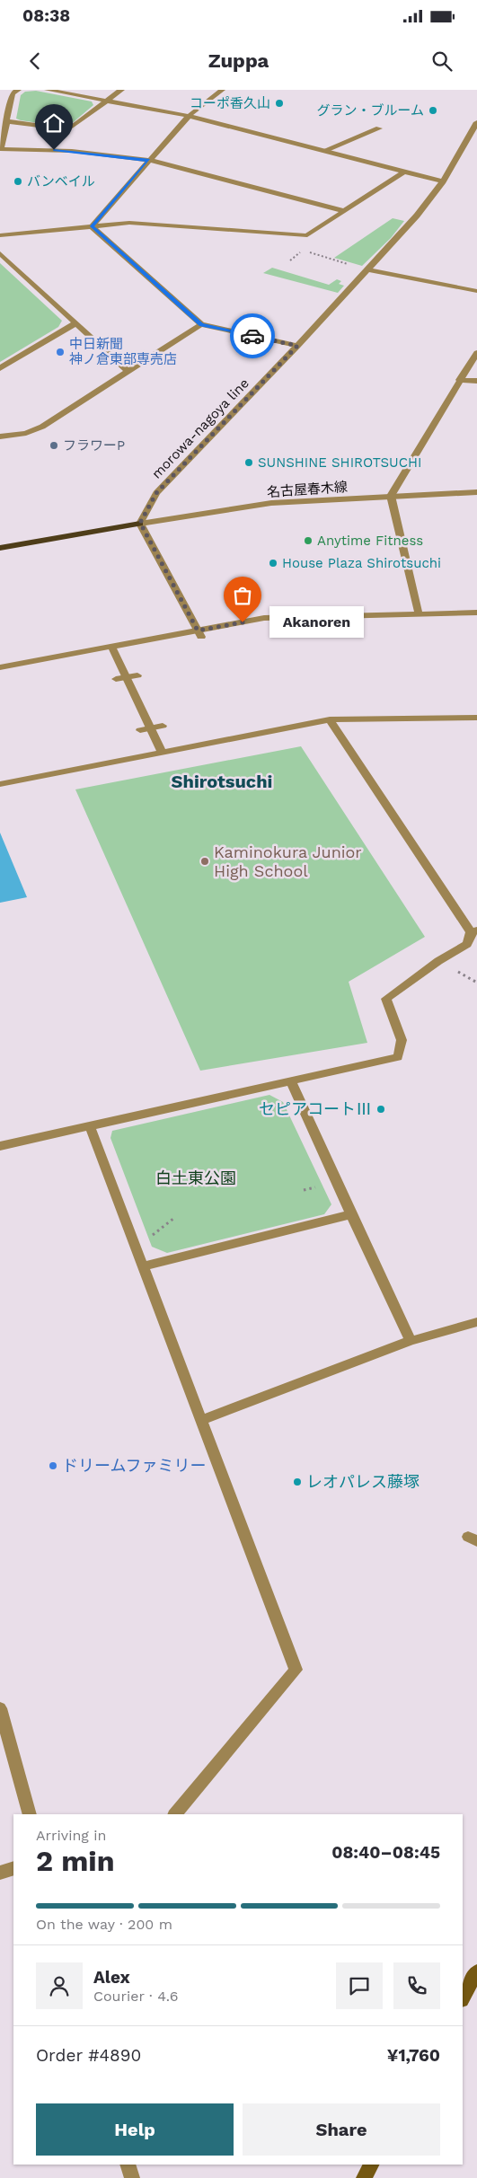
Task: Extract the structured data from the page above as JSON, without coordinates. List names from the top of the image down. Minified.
{"streets":{"street":["morowa-nagoya line","名古屋春木線"]},"crossings":[["morowa-nagoya line","名古屋春木線"]],"districts":["Shirotsuchi"],"parks":["白土東公園"],"places":["コーポ香久山","グラン・ブルーム","バンベイル","中日新聞 神ノ倉東部専売店","フラワーP","SUNSHINE SHIROTSUCHI","Anytime Fitness","House Plaza Shirotsuchi","Akanoren","Kaminokura Junior High School","セピアコートⅢ","ドリームファミリー","レオパレス藤塚"],"page":{"status":"08:38","header":"Zuppa","bubble":"Akanoren","heading":["2 min","Arriving in","08:40–08:45"],"panel":["Alex","Courier · 4.6","Order #4890","¥1,760"],"bar":"On the way · 200 m","buttons":["Help","Share"]}}
